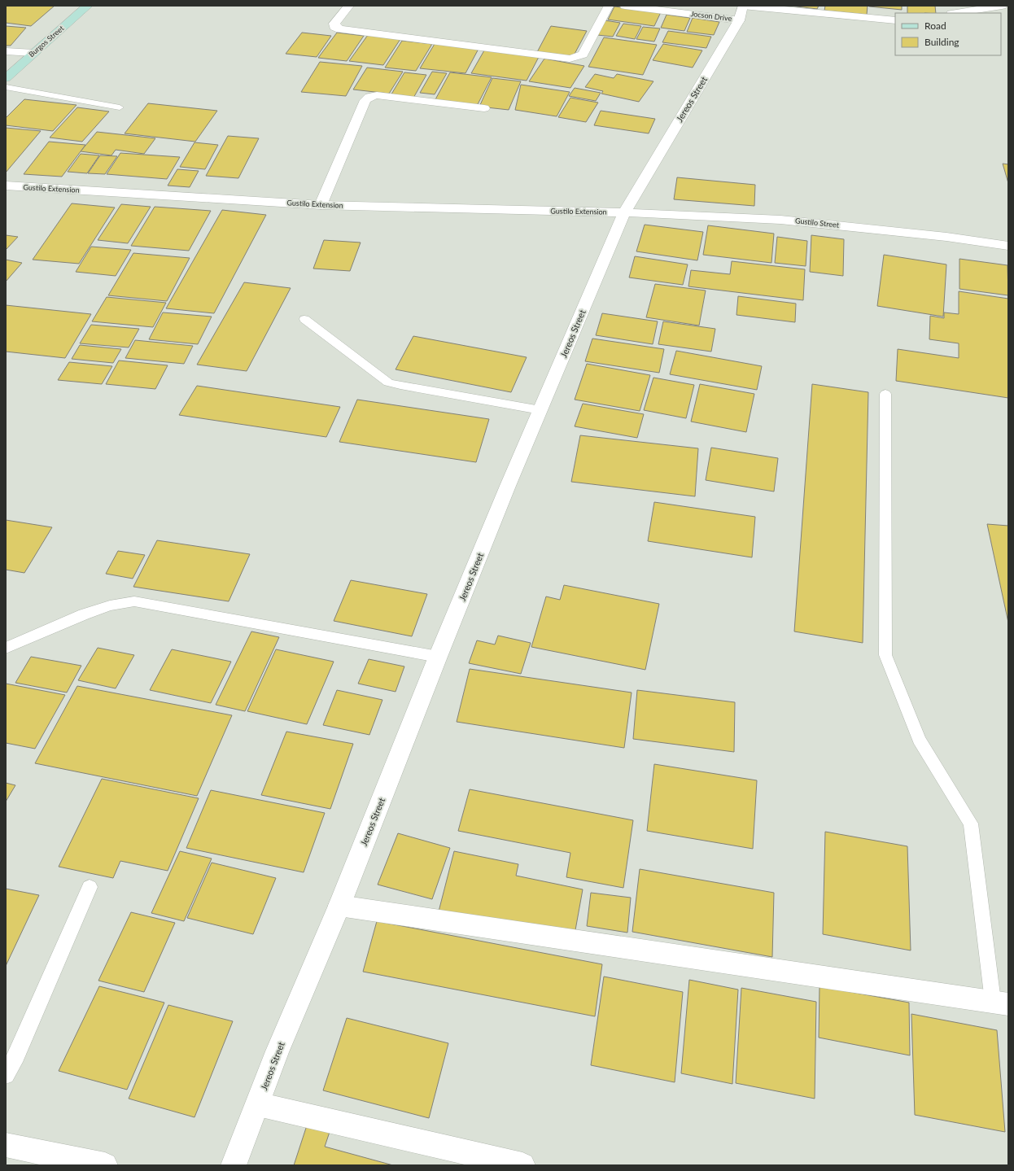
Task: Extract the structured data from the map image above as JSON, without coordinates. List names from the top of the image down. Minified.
{"streets":{"main road":["Burgos Street"],"street":["Jocson Drive","Jereos Street","Gustilo Extension","Gustilo Street"]},"crossings":[["Jocson Drive","Jereos Street"],["Jereos Street","Gustilo Extension"],["Jereos Street","Gustilo Street"],["Gustilo Extension","Gustilo Street"]],"legend":["Road","Building"]}
